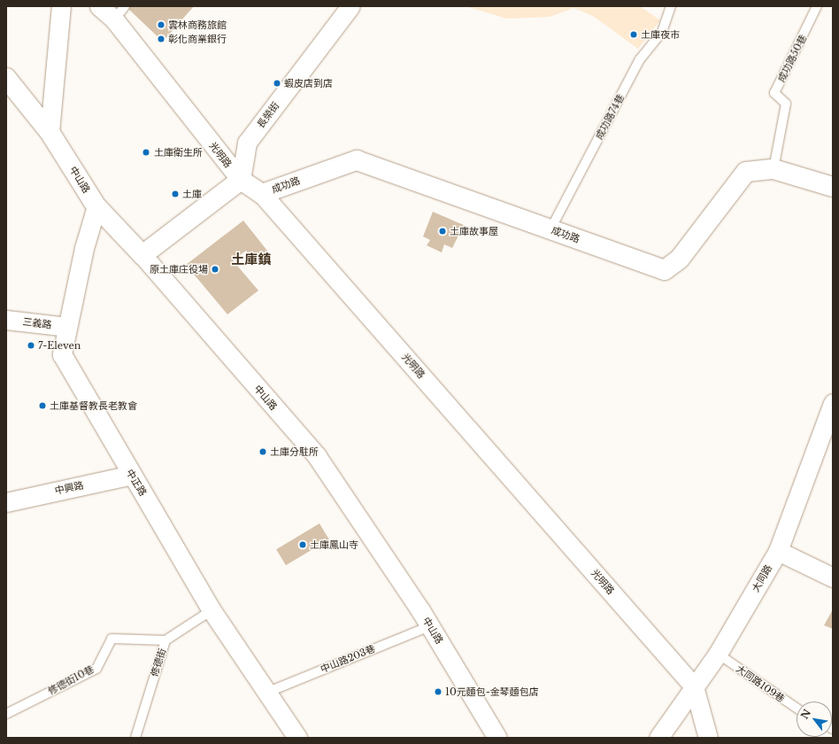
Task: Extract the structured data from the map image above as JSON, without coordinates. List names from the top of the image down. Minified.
{"streets":{"street":["長榮街","光明路","中山路","成功路","三義路","中正路","中興路","大同路"],"lane":["成功路50巷","成功路74巷","中山路203巷","修德街","修德街10巷","大同路109巷"]},"crossings":[["成功路50巷","成功路"],["長榮街","光明路"],["成功路74巷","成功路"],["光明路","成功路"],["光明路","大同路"],["中山路","中正路"],["中山路","中山路203巷"],["三義路","中正路"],["中正路","中興路"],["中正路","中山路203巷"],["中正路","修德街"],["大同路","大同路109巷"],["修德街","修德街10巷"]],"districts":["土庫鎮"],"places":["雲林商務旅館","土庫夜市","彰化商業銀行","蝦皮店到店","土庫衛生所","土庫","土庫故事屋","原土庫庄役場","7-Eleven","土庫基督教長老教會","土庫分駐所","土庫鳳山寺","10元麵包-金琴麵包店"],"north":"top left"}
